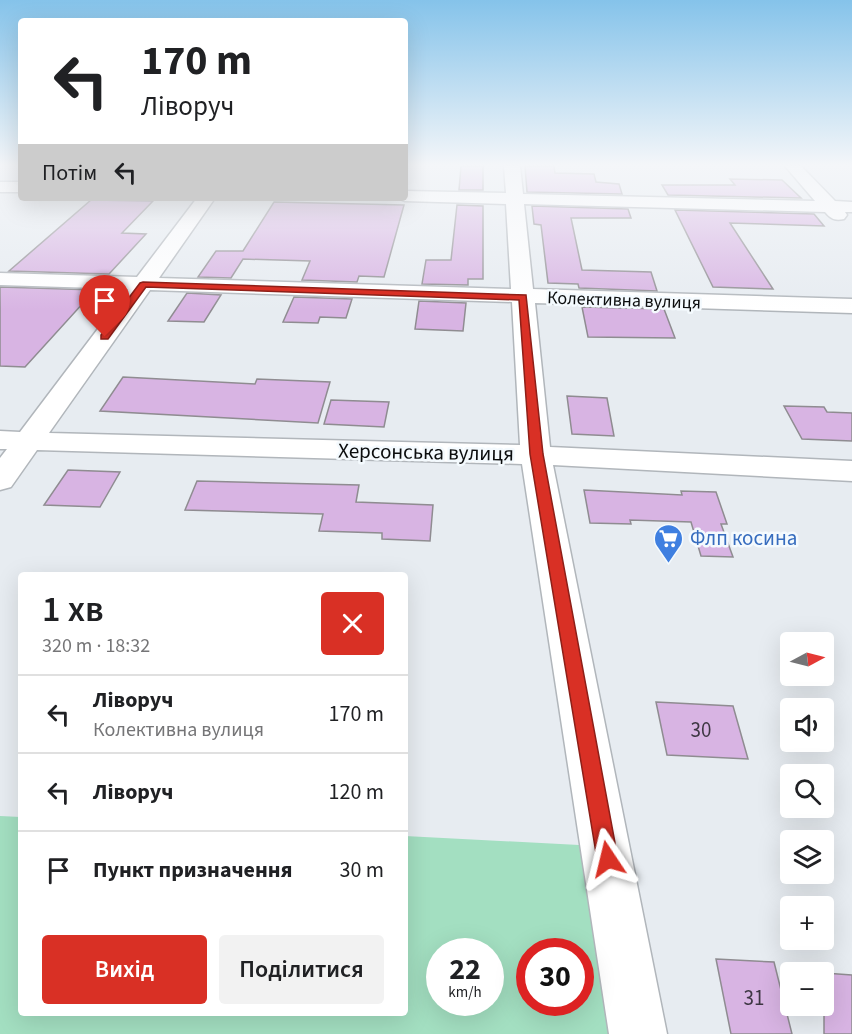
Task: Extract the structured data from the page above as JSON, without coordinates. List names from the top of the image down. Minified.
{"streets":{"street":["Колективна вулиця","Херсонська вулиця"]},"places":{"supermarket":["Флп косина"]},"house_numbers":["30","31"],"north":"right","page":{"turn":["170 m","Ліворуч"],"then":"Потім","heading":["1 хв","320 m · 18:32"],"map_buttons":["+","−"],"list":[{"name":"Ліворуч","note":"Колективна вулиця","value":"170 m"},{"name":"Ліворуч","value":"120 m"},{"name":"Пункт призначення","value":"30 m"}],"buttons":["Вихід","Поділитися"],"speed":"22 km/h","limit":"30"}}
